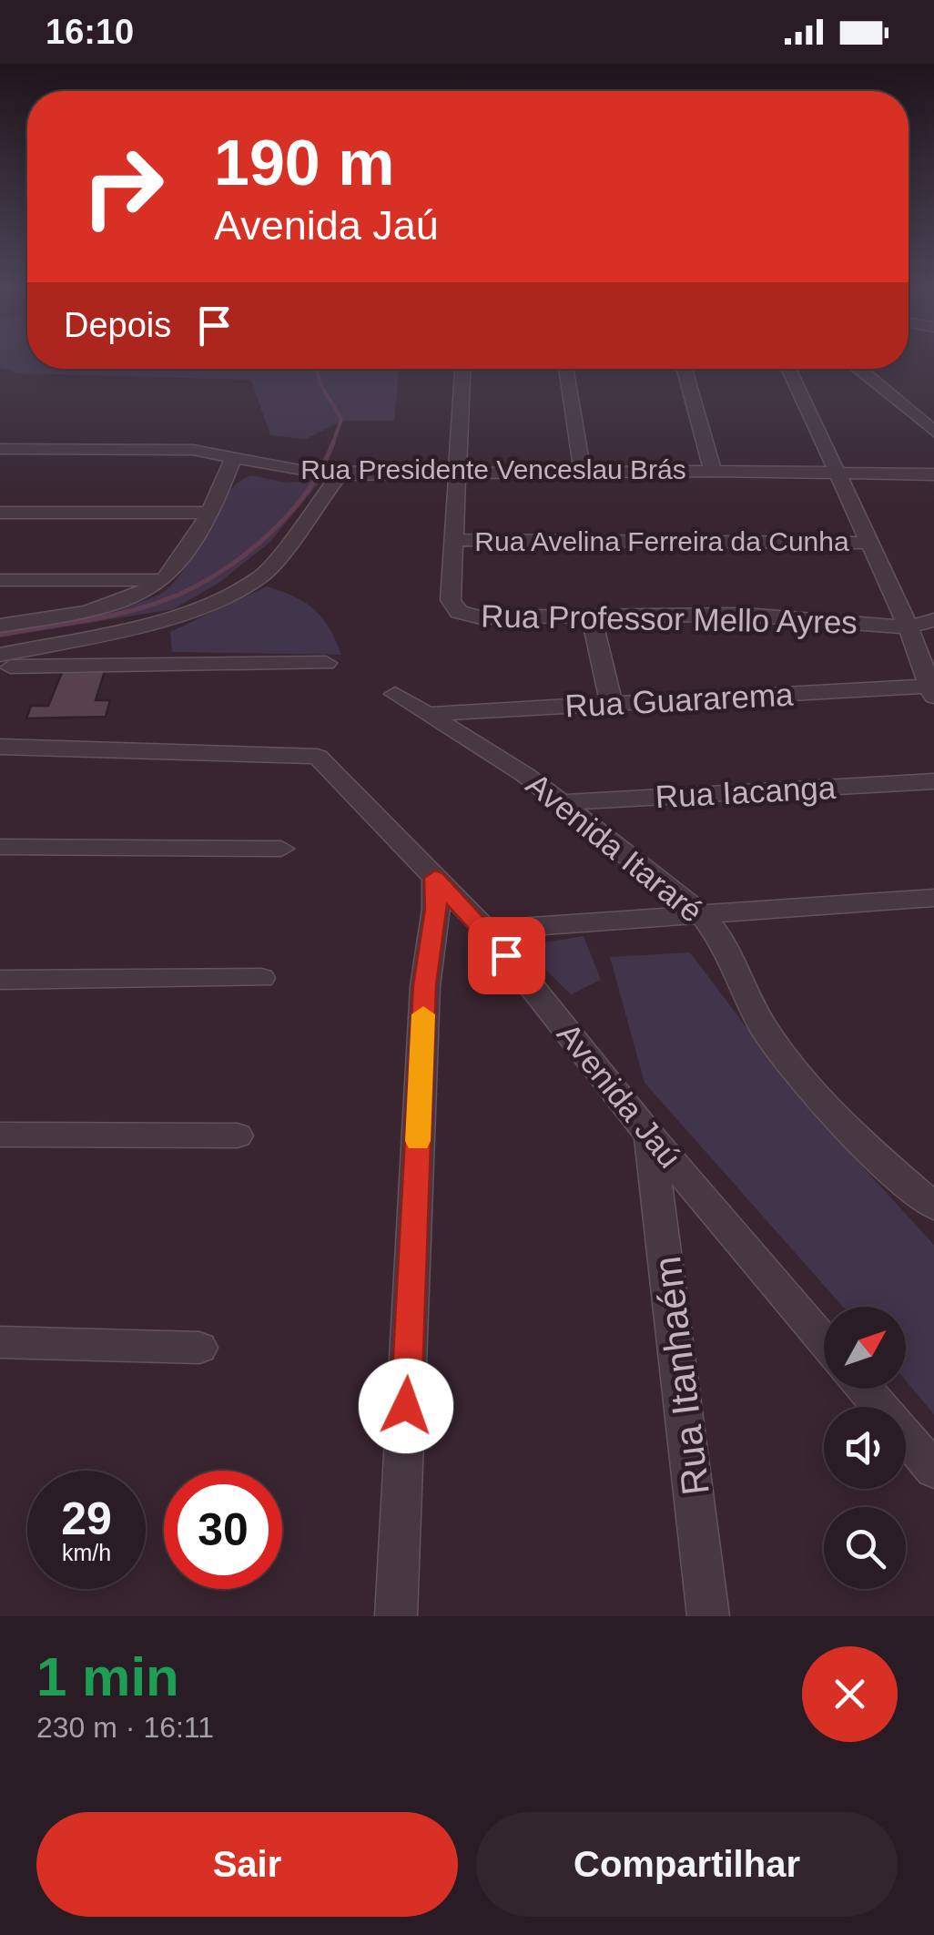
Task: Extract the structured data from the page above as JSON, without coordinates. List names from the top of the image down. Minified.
{"streets":{"street":["Rua Presidente Venceslau Brás","Rua Avelina Ferreira da Cunha","Rua Professor Mello Ayres","Rua Guararema","Rua Iacanga","Avenida Itararé","Avenida Jaú","Rua Itanhaém"]},"crossings":[["Rua Avelina Ferreira da Cunha","Rua Professor Mello Ayres"],["Rua Guararema","Avenida Itararé"],["Rua Iacanga","Avenida Itararé"],["Avenida Jaú","Rua Itanhaém"]],"north":"top right","page":{"status":"16:10","turn":["190 m","Avenida Jaú"],"then":"Depois","speed":"29 km/h","limit":"30","heading":["1 min","230 m · 16:11"],"buttons":["Sair","Compartilhar"]}}
